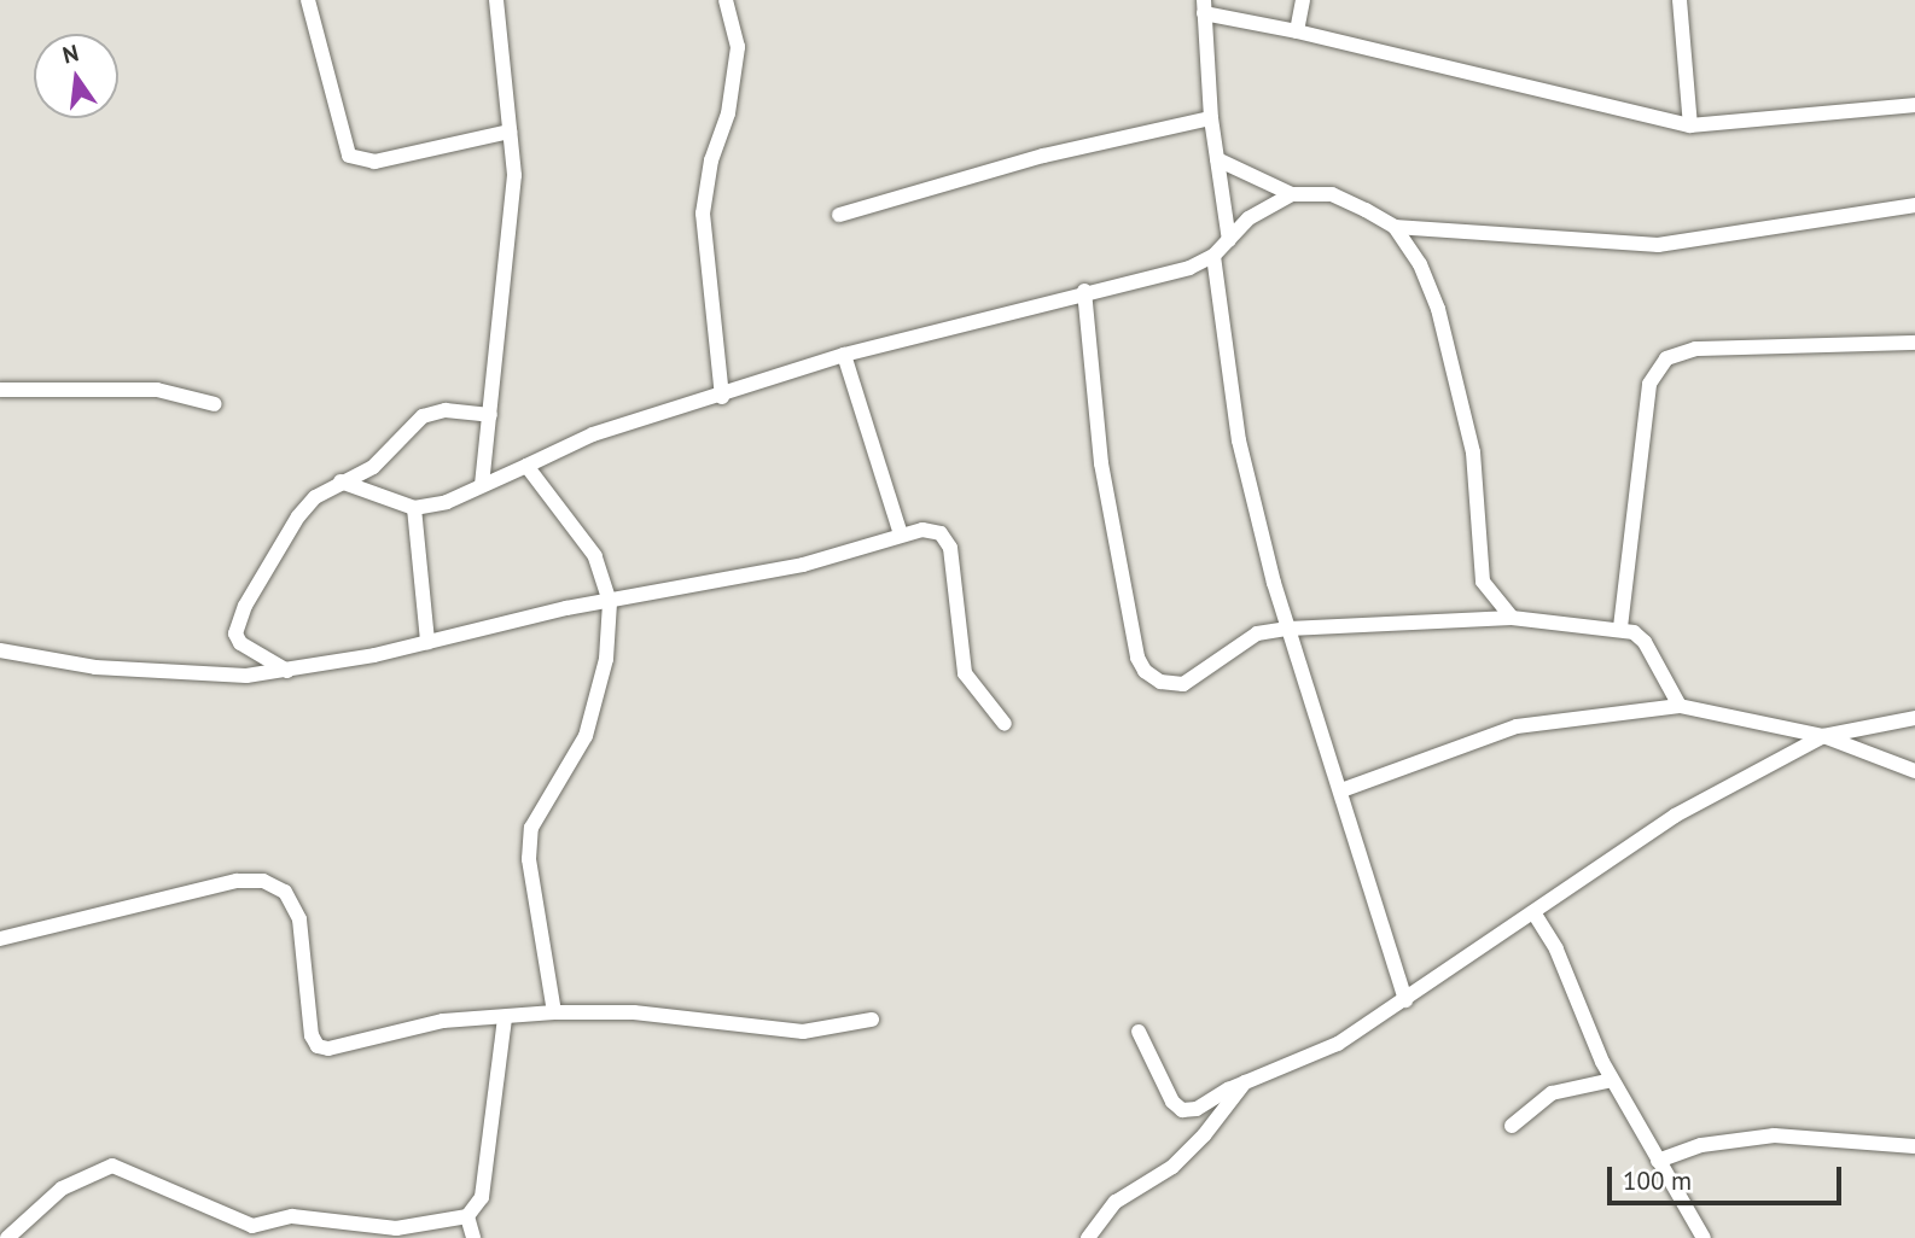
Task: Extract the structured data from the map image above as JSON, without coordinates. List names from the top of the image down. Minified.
{"scale_bar":"100 m","north":"top"}
